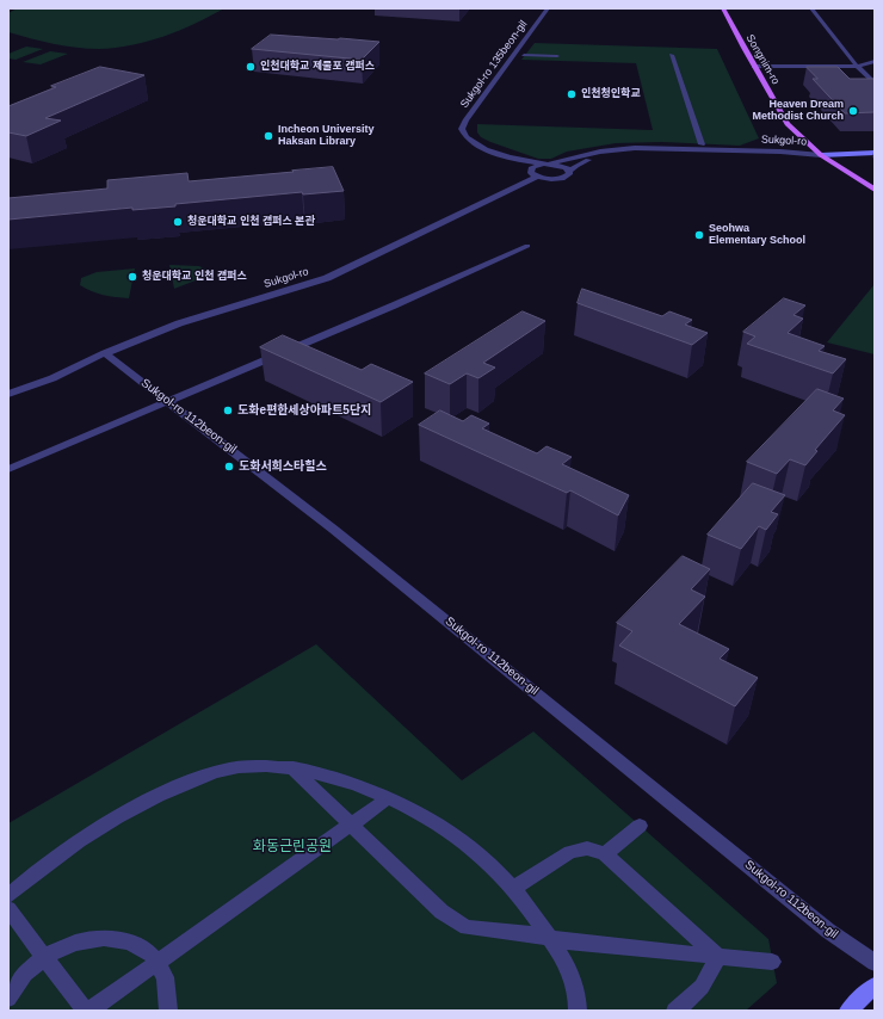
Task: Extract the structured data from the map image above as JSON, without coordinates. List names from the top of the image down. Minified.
{"streets":{"main road":["Songnim-ro"],"street":["Sukgol-ro 135beon-gil","Sukgol-ro","Sukgol-ro 112beon-gil"]},"crossings":[["Songnim-ro","Sukgol-ro"],["Sukgol-ro 135beon-gil","Sukgol-ro"],["Sukgol-ro","Sukgol-ro 112beon-gil"]],"parks":["화동근린공원"],"places":["인천대학교 제물포 캠퍼스","인천청인학교","Heaven Dream Methodist Church","Incheon University Haksan Library","청운대학교 인천 캠퍼스 본관","Seohwa Elementary School","청운대학교 인천 캠퍼스","도화e편한세상아파트5단지","도화서희스타힐스"]}
